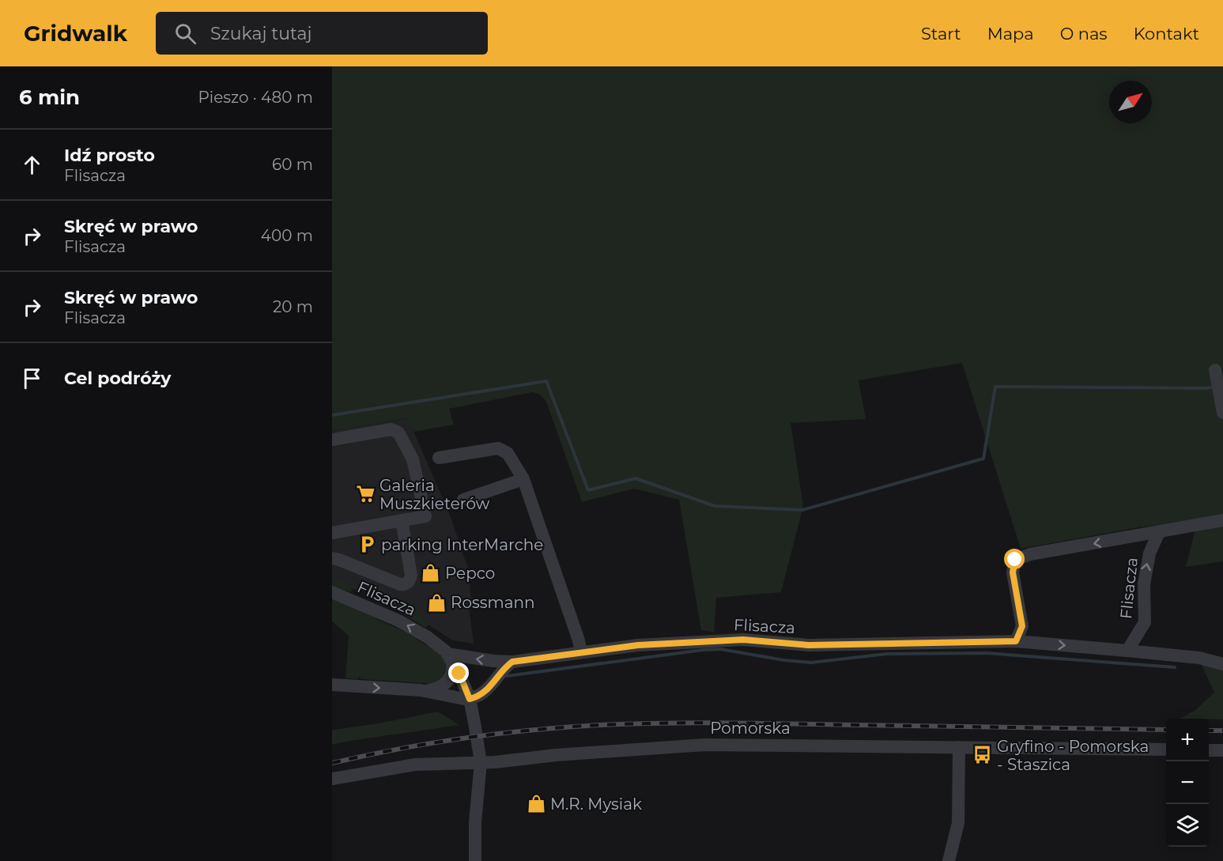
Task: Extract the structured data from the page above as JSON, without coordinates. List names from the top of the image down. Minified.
{"streets":{"street":["Flisacza","Pomorska"]},"crossings":[["Flisacza","Pomorska"]],"places":{"supermarket":["Galeria Muszkieterów"],"parking":["parking InterMarche"],"shop":["Pepco","Rossmann","M.R. Mysiak"],"bus stop":["Gryfino - Pomorska - Staszica"]},"north":"top right","page":{"header":"Gridwalk","search":"Szukaj tutaj","nav":["Start","Mapa","O nas","Kontakt"],"heading":["6 min","Pieszo · 480 m"],"list":[["Idź prosto","Flisacza","60 m"],["Skręć w prawo","Flisacza","400 m"],["Skręć w prawo","Flisacza","20 m"],"Cel podróży"],"map_buttons":["+","−"]}}
